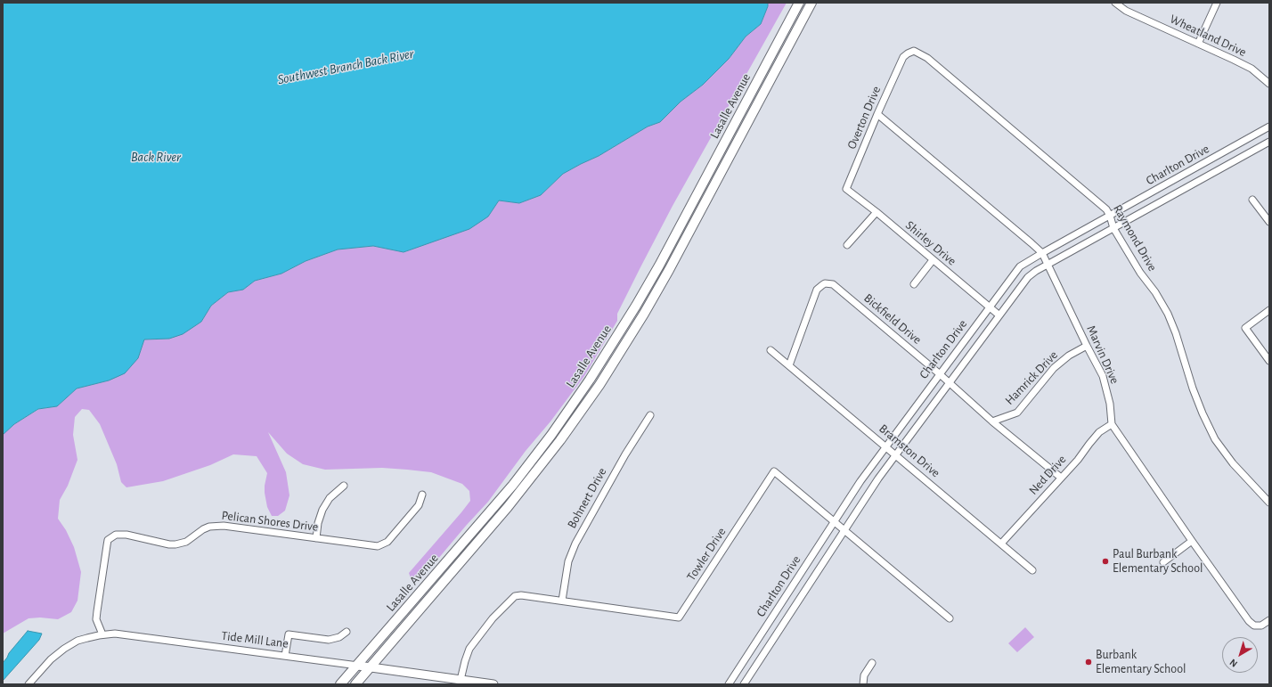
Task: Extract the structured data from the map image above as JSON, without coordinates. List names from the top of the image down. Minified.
{"streets":{"main road":["Lasalle Avenue"],"street":["Wheatland Drive","Overton Drive","Charlton Drive","Raymond Drive","Shirley Drive","Bickfield Drive","Marvin Drive","Hamrick Drive","Bramston Drive","Ned Drive","Bohnert Drive","Pelican Shores Drive","Towler Drive","Tide Mill Lane"]},"crossings":[["Lasalle Avenue","Tide Mill Lane"],["Overton Drive","Raymond Drive"],["Overton Drive","Shirley Drive"],["Overton Drive","Marvin Drive"],["Charlton Drive","Raymond Drive"],["Charlton Drive","Shirley Drive"],["Charlton Drive","Bickfield Drive"],["Charlton Drive","Marvin Drive"],["Charlton Drive","Bramston Drive"],["Charlton Drive","Towler Drive"],["Bickfield Drive","Hamrick Drive"],["Bickfield Drive","Bramston Drive"],["Bickfield Drive","Ned Drive"],["Marvin Drive","Hamrick Drive"],["Marvin Drive","Ned Drive"],["Bramston Drive","Ned Drive"],["Bohnert Drive","Towler Drive"],["Pelican Shores Drive","Tide Mill Lane"],["Towler Drive","Tide Mill Lane"]],"water":["Southwest Branch Back River","Back River"],"places":["Paul Burbank Elementary School","Burbank Elementary School"],"north":"bottom left"}
